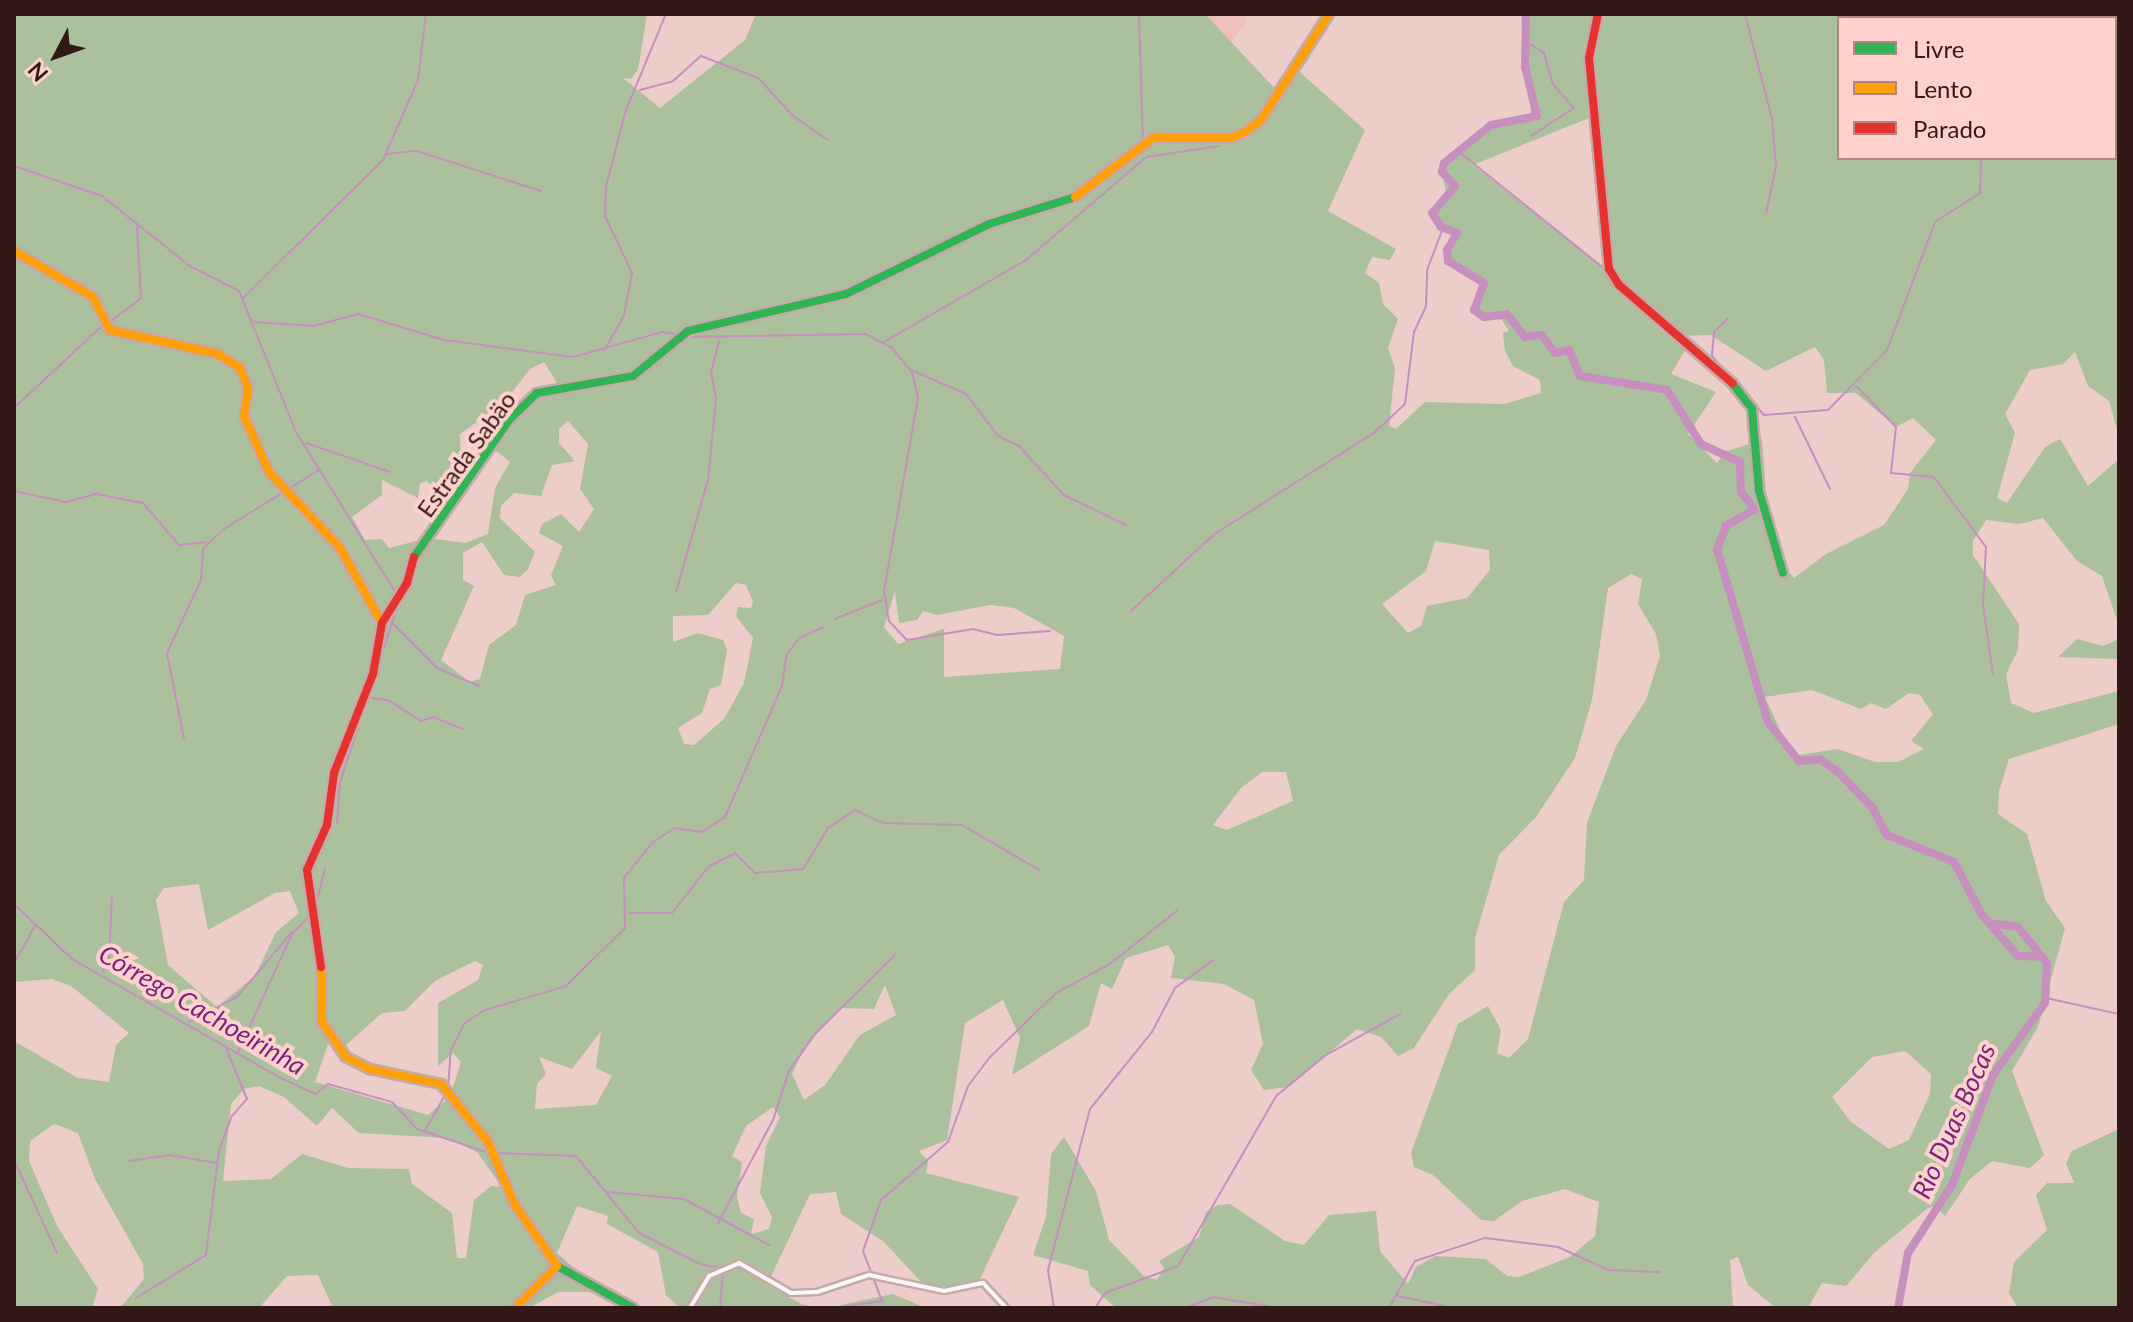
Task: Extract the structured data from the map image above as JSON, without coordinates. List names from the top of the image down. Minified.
{"streets":{"street":["Estrada Sabäo"]},"water":["Córrego Cachoeirinha","Rio Duas Bocas"],"legend":["Livre","Lento","Parado"],"north":"bottom left"}
